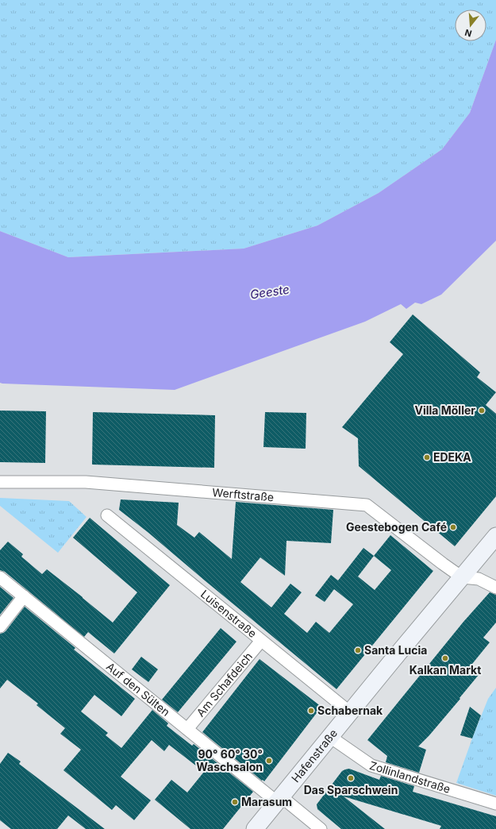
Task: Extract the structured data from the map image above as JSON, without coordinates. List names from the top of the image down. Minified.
{"streets":{"main road":["Hafenstraße"],"street":["Werftstraße","Luisenstraße","Am Schafdeich","Auf den Sülten","Zollinlandstraße"]},"crossings":[["Werftstraße","Hafenstraße"],["Luisenstraße","Am Schafdeich"],["Luisenstraße","Hafenstraße"],["Am Schafdeich","Auf den Sülten"],["Auf den Sülten","Hafenstraße"],["Hafenstraße","Zollinlandstraße"]],"water":["Geeste"],"places":["Villa Möller","EDEKA","Geestebogen Café","Santa Lucia","Kalkan Markt","Schabernak","90° 60° 30° Waschsalon","Das Sparschwein","Marasum"],"north":"bottom"}
